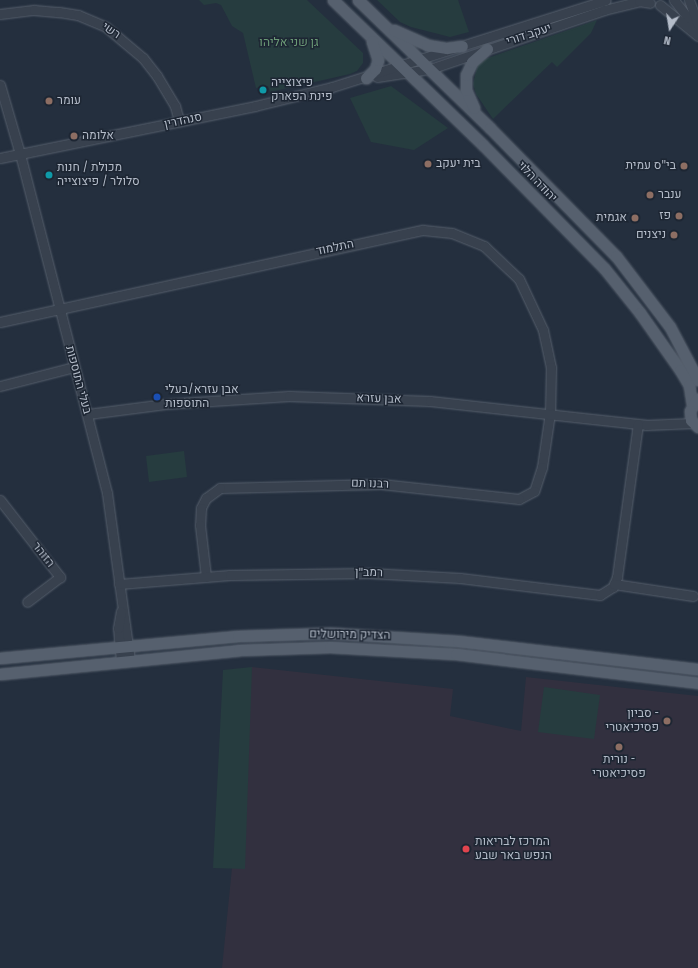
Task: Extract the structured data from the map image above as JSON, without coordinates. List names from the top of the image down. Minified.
{"streets":{"main road":["יהודה הלוי","הצדיק מירושלים"],"street":["רשי","יעקב דורי","סנהדרין","התלמוד","בעלי התוספות","אבן עזרא","רבנו תם","הזוהר","רמב\"ן"]},"crossings":[["רשי","סנהדרין"],["יעקב דורי","סנהדרין"],["יעקב דורי","יהודה הלוי"],["סנהדרין","יהודה הלוי"],["סנהדרין","בעלי התוספות"],["יהודה הלוי","אבן עזרא"],["התלמוד","בעלי התוספות"],["התלמוד","אבן עזרא"],["התלמוד","רבנו תם"],["בעלי התוספות","אבן עזרא"],["בעלי התוספות","רמב\"ן"],["בעלי התוספות","הצדיק מירושלים"],["אבן עזרא","רבנו תם"],["רבנו תם","רמב\"ן"]],"parks":["גן שני אליהו"],"places":["פיצוצייה פינת הפארק","עומר","אלומה","בית יעקב","בי\"ס עמית","מכולת / חנות סלולר / פיצוצייה","ענבר","פז","אגמית","ניצנים","אבן עזרא/בעלי התוספות","סביון - פסיכיאטרי","נורית - פסיכיאטרי","המרכז לבריאות הנפש באר שבע"],"north":"bottom"}
